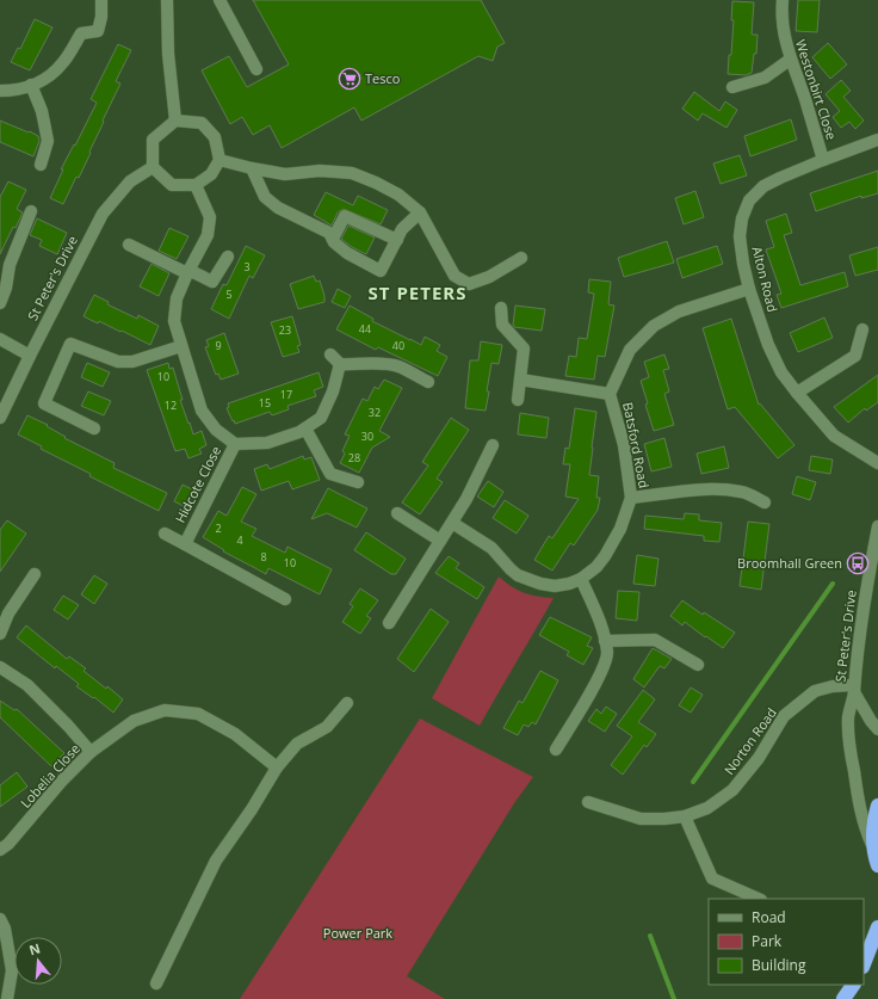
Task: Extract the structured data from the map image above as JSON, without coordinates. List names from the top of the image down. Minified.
{"streets":{"street":["Westonbirt Close","St Peter's Drive","Alton Road","Batsford Road","Hidcote Close","Norton Road","Lobelia Close"]},"crossings":[["Westonbirt Close","Alton Road"],["St Peter's Drive","Norton Road"],["Alton Road","Batsford Road"]],"districts":["ST PETERS"],"parks":["Power Park"],"places":{"supermarket":["Tesco"],"bus stop":["Broomhall Green"]},"house_numbers":["3","5","44","23","9","40","10","17","15","12","32","30","28","2","4","8","10"],"legend":["Road","Park","Building"],"north":"top"}
